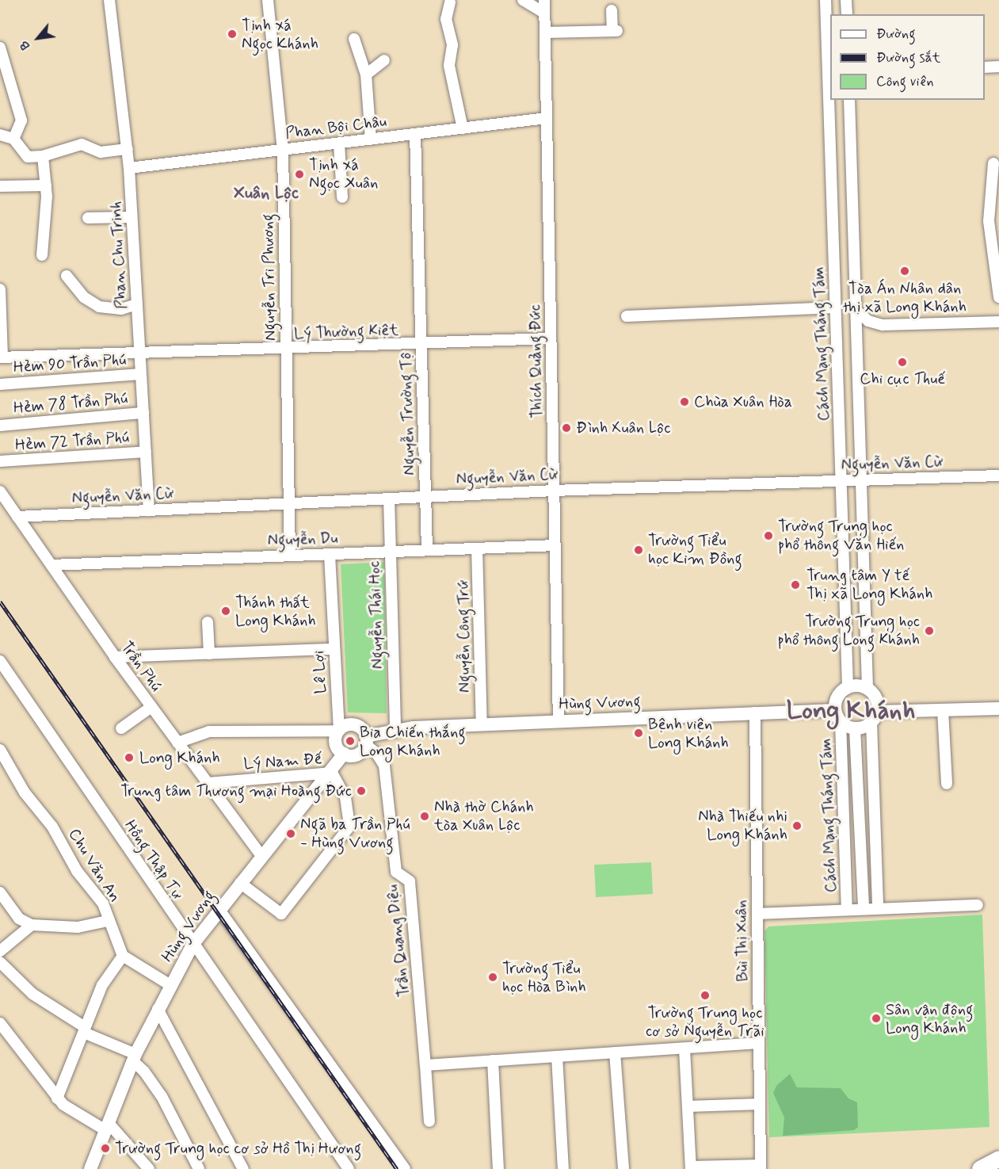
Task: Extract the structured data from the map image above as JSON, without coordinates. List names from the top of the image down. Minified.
{"streets":{"main road":["Hùng Vương"],"street":["Phan Bội Châu","Phan Chu Trinh","Nguyễn Tri Phương","Lý Thường Kiệt","Cách Mạng Tháng Tám","Thích Quảng Đức","Hẻm 90 Trần Phú","Hẻm 78 Trần Phú","Nguyễn Trường Tộ","Hẻm 72 Trần Phú","Nguyễn Văn Cừ","Nguyễn Du","Nguyễn Thái Học","Nguyễn Công Trứ","Trần Phú","Lê Lợi","Lý Nam Đế","Hồng Thập Tự","Chu Văn An","Trần Quang Diệu","Bùi Thị Xuân"]},"crossings":[["Phan Bội Châu","Phan Chu Trinh"],["Phan Bội Châu","Nguyễn Tri Phương"],["Phan Bội Châu","Thích Quảng Đức"],["Phan Bội Châu","Nguyễn Trường Tộ"],["Phan Chu Trinh","Lý Thường Kiệt"],["Phan Chu Trinh","Hẻm 90 Trần Phú"],["Phan Chu Trinh","Hẻm 78 Trần Phú"],["Phan Chu Trinh","Hẻm 72 Trần Phú"],["Phan Chu Trinh","Nguyễn Văn Cừ"],["Nguyễn Tri Phương","Lý Thường Kiệt"],["Nguyễn Tri Phương","Nguyễn Văn Cừ"],["Nguyễn Tri Phương","Nguyễn Du"],["Lý Thường Kiệt","Thích Quảng Đức"],["Lý Thường Kiệt","Nguyễn Trường Tộ"],["Cách Mạng Tháng Tám","Nguyễn Văn Cừ"],["Cách Mạng Tháng Tám","Hùng Vương"],["Thích Quảng Đức","Nguyễn Văn Cừ"],["Thích Quảng Đức","Nguyễn Du"],["Thích Quảng Đức","Hùng Vương"],["Nguyễn Trường Tộ","Nguyễn Văn Cừ"],["Nguyễn Trường Tộ","Nguyễn Du"],["Nguyễn Văn Cừ","Nguyễn Thái Học"],["Nguyễn Văn Cừ","Trần Phú"],["Nguyễn Du","Nguyễn Thái Học"],["Nguyễn Du","Nguyễn Công Trứ"],["Nguyễn Du","Trần Phú"],["Nguyễn Du","Lê Lợi"],["Nguyễn Thái Học","Hùng Vương"],["Nguyễn Công Trứ","Hùng Vương"],["Trần Phú","Hùng Vương"],["Trần Phú","Lý Nam Đế"],["Lê Lợi","Hùng Vương"],["Lê Lợi","Trần Quang Diệu"],["Hùng Vương","Lý Nam Đế"],["Hùng Vương","Hồng Thập Tự"],["Hùng Vương","Trần Quang Diệu"],["Hùng Vương","Bùi Thị Xuân"]],"districts":["Xuân Lộc","Long Khánh"],"places":["Tịnh xá Ngọc Khánh","Tịnh xá Ngọc Xuân","Tòa Án Nhân dân thị xã Long Khánh","Chi cục Thuế","Chùa Xuân Hòa","Đình Xuân Lộc","Trường Trung học phổ thông Văn Hiến","Trường Tiểu học Kim Đồng","Trung tâm Y tế Thị xã Long Khánh","Thánh thất Long Khánh","Trường Trung học phổ thông Long Khánh","Bệnh viện Long Khánh","Bia Chiến thắng Long Khánh","Long Khánh","Trung tâm Thương mại Hoàng Đức","Nhà thờ Chánh tòa Xuân Lộc","Nhà Thiếu nhi Long Khánh","Ngã ba Trần Phú - Hùng Vương","Trường Tiểu học Hòa Bình","Trường Trung học cơ sở Nguyễn Trãi","Sân vận động Long Khánh","Trường Trung học cơ sở Hồ Thị Hương"],"legend":["Đường","Đường sắt","Công viên"],"north":"bottom left"}
